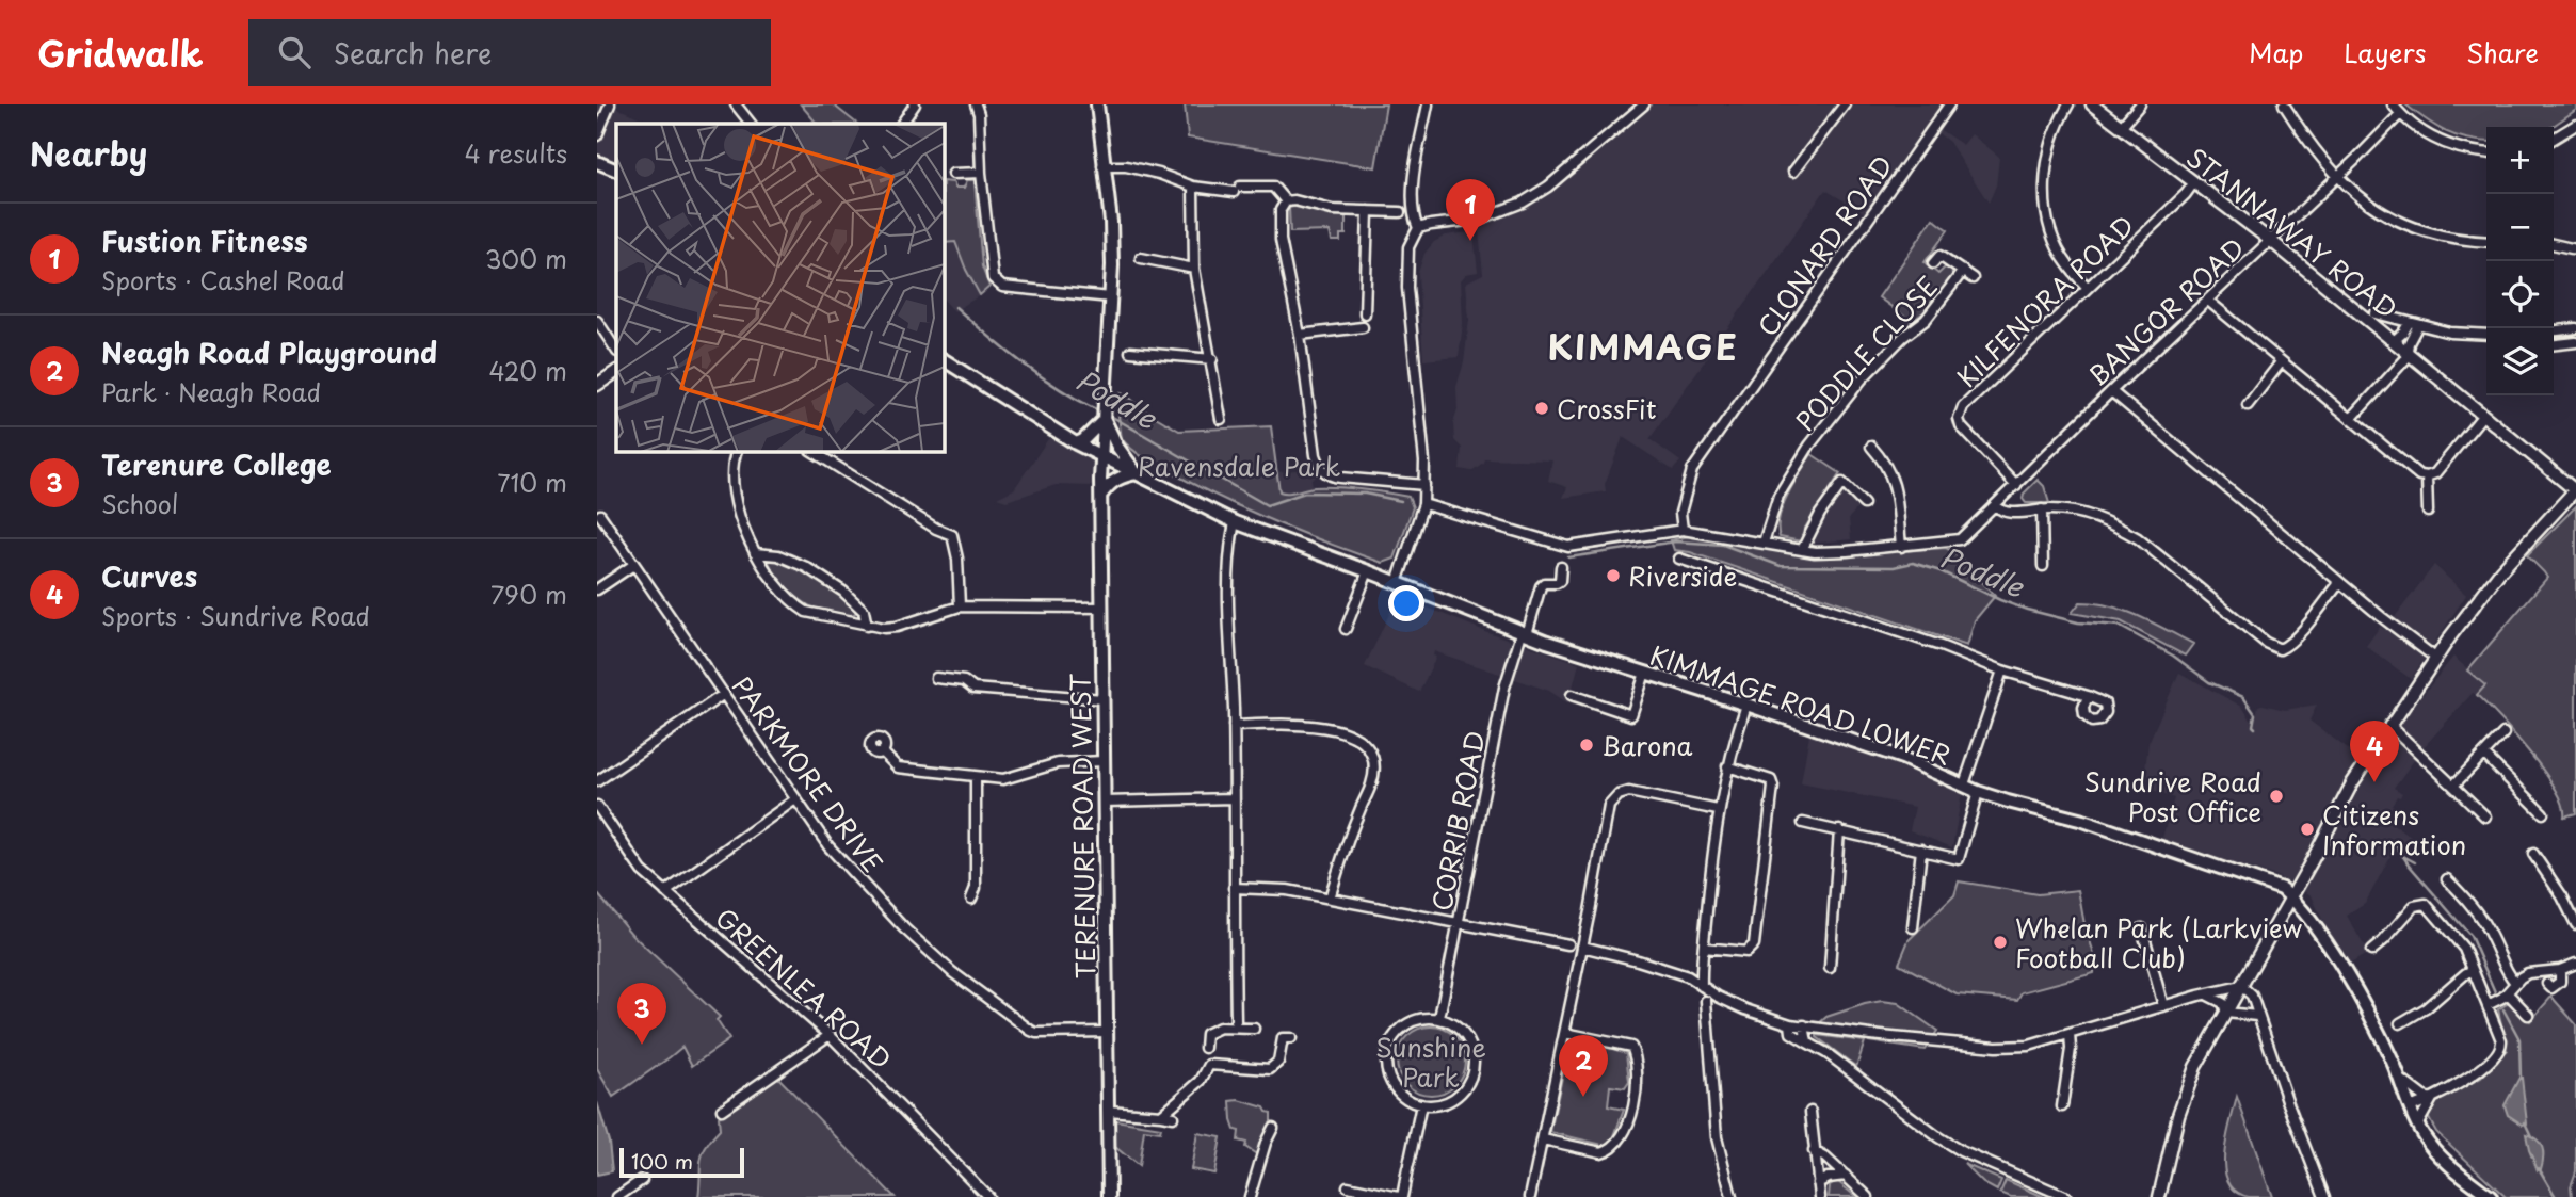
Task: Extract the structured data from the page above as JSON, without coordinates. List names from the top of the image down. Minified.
{"streets":{"main road":["KIMMAGE ROAD LOWER","TERENURE ROAD WEST"],"street":["STANNAWAY ROAD","CLONARD ROAD","KILFENORA ROAD","BANGOR ROAD","PODDLE CLOSE","PARKMORE DRIVE","CORRIB ROAD","GREENLEA ROAD"]},"crossings":[["STANNAWAY ROAD","KILFENORA ROAD"],["STANNAWAY ROAD","BANGOR ROAD"],["KILFENORA ROAD","BANGOR ROAD"],["KIMMAGE ROAD LOWER","CORRIB ROAD"],["KIMMAGE ROAD LOWER","TERENURE ROAD WEST"],["PARKMORE DRIVE","TERENURE ROAD WEST"]],"districts":["KIMMAGE"],"water":["Poddle"],"parks":["Ravensdale Park","Sunshine Park"],"places":["CrossFit","Riverside","Barona","Sundrive Road Post Office","Citizens Information","Whelan Park (Larkview Football Club)"],"scale_bar":"100 m","page":{"header":"Gridwalk","search":"Search here","nav":["Map","Layers","Share"],"heading":["Nearby","4 results"],"map_buttons":["+","−"],"pins":["1","4","3","2"],"list":[{"mark":"1","name":"Fustion Fitness","note":"Sports · Cashel Road","value":"300 m"},{"mark":"2","name":"Neagh Road Playground","note":"Park · Neagh Road","value":"420 m"},{"mark":"3","name":"Terenure College","note":"School","value":"710 m"},{"mark":"4","name":"Curves","note":"Sports · Sundrive Road","value":"790 m"}],"scale":"100 m"}}
